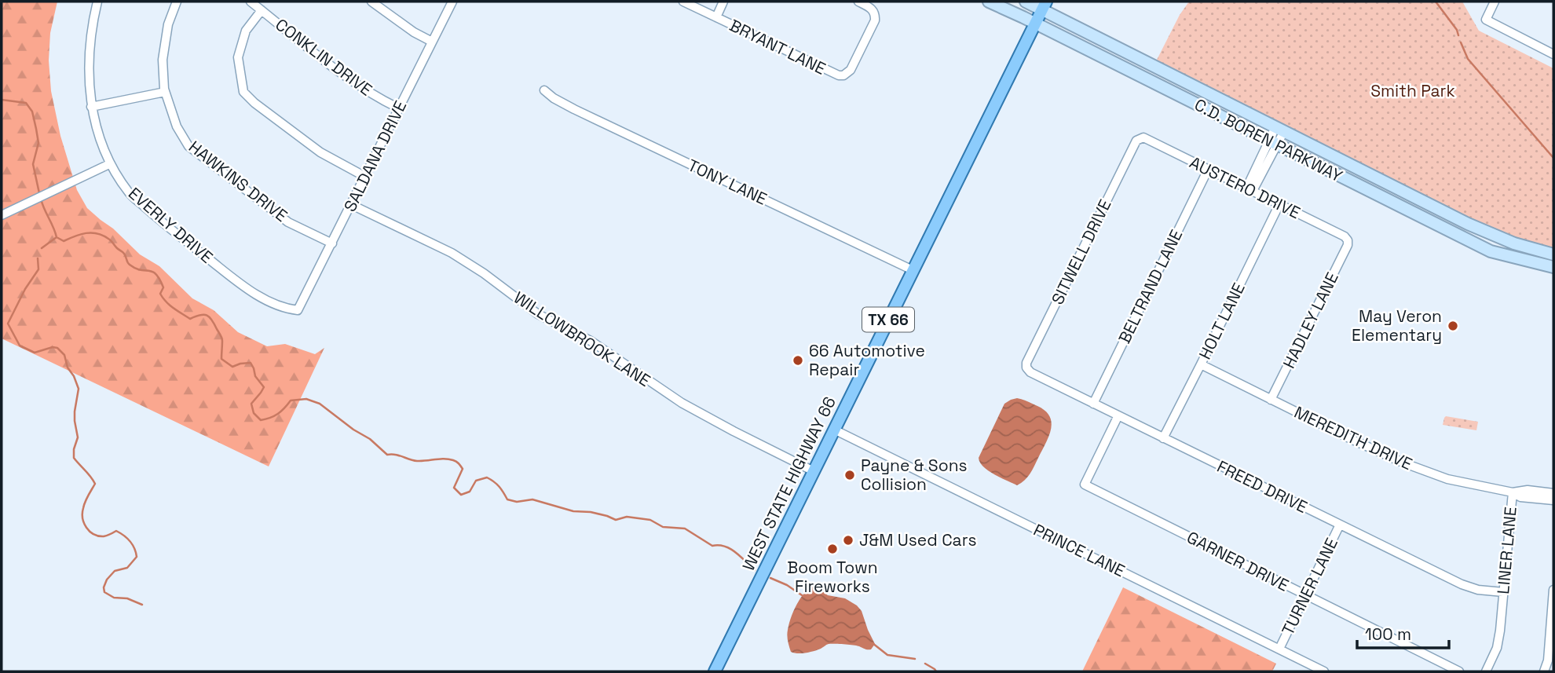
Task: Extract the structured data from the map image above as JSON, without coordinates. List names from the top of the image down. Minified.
{"streets":{"main road":["TX 66","WEST STATE HIGHWAY 66"],"street":["BRYANT LANE","CONKLIN DRIVE","C.D. BOREN PARKWAY","SALDANA DRIVE","HAWKINS DRIVE","TONY LANE","AUSTERO DRIVE","EVERLY DRIVE","SITWELL DRIVE","BELTRAND LANE","HADLEY LANE","HOLT LANE","WILLOWBROOK LANE","MEREDITH DRIVE","FREED DRIVE","PRINCE LANE","LINER LANE","GARNER DRIVE","TURNER LANE"]},"crossings":[["CONKLIN DRIVE","SALDANA DRIVE"],["C.D. BOREN PARKWAY","TX 66"],["C.D. BOREN PARKWAY","WEST STATE HIGHWAY 66"],["SALDANA DRIVE","HAWKINS DRIVE"],["SALDANA DRIVE","EVERLY DRIVE"],["SALDANA DRIVE","WILLOWBROOK LANE"],["TONY LANE","WEST STATE HIGHWAY 66"],["AUSTERO DRIVE","SITWELL DRIVE"],["AUSTERO DRIVE","BELTRAND LANE"],["AUSTERO DRIVE","HADLEY LANE"],["AUSTERO DRIVE","HOLT LANE"],["SITWELL DRIVE","FREED DRIVE"],["BELTRAND LANE","FREED DRIVE"],["TX 66","WEST STATE HIGHWAY 66"],["HADLEY LANE","MEREDITH DRIVE"],["HOLT LANE","MEREDITH DRIVE"],["HOLT LANE","FREED DRIVE"],["WILLOWBROOK LANE","WEST STATE HIGHWAY 66"],["MEREDITH DRIVE","LINER LANE"],["WEST STATE HIGHWAY 66","PRINCE LANE"],["FREED DRIVE","LINER LANE"],["FREED DRIVE","GARNER DRIVE"],["FREED DRIVE","TURNER LANE"],["PRINCE LANE","TURNER LANE"],["GARNER DRIVE","TURNER LANE"]],"parks":["Smith Park"],"places":["May Veron Elementary","66 Automotive Repair","Payne & Sons Collision","J&M Used Cars","Boom Town Fireworks"],"scale_bar":"100 m"}
